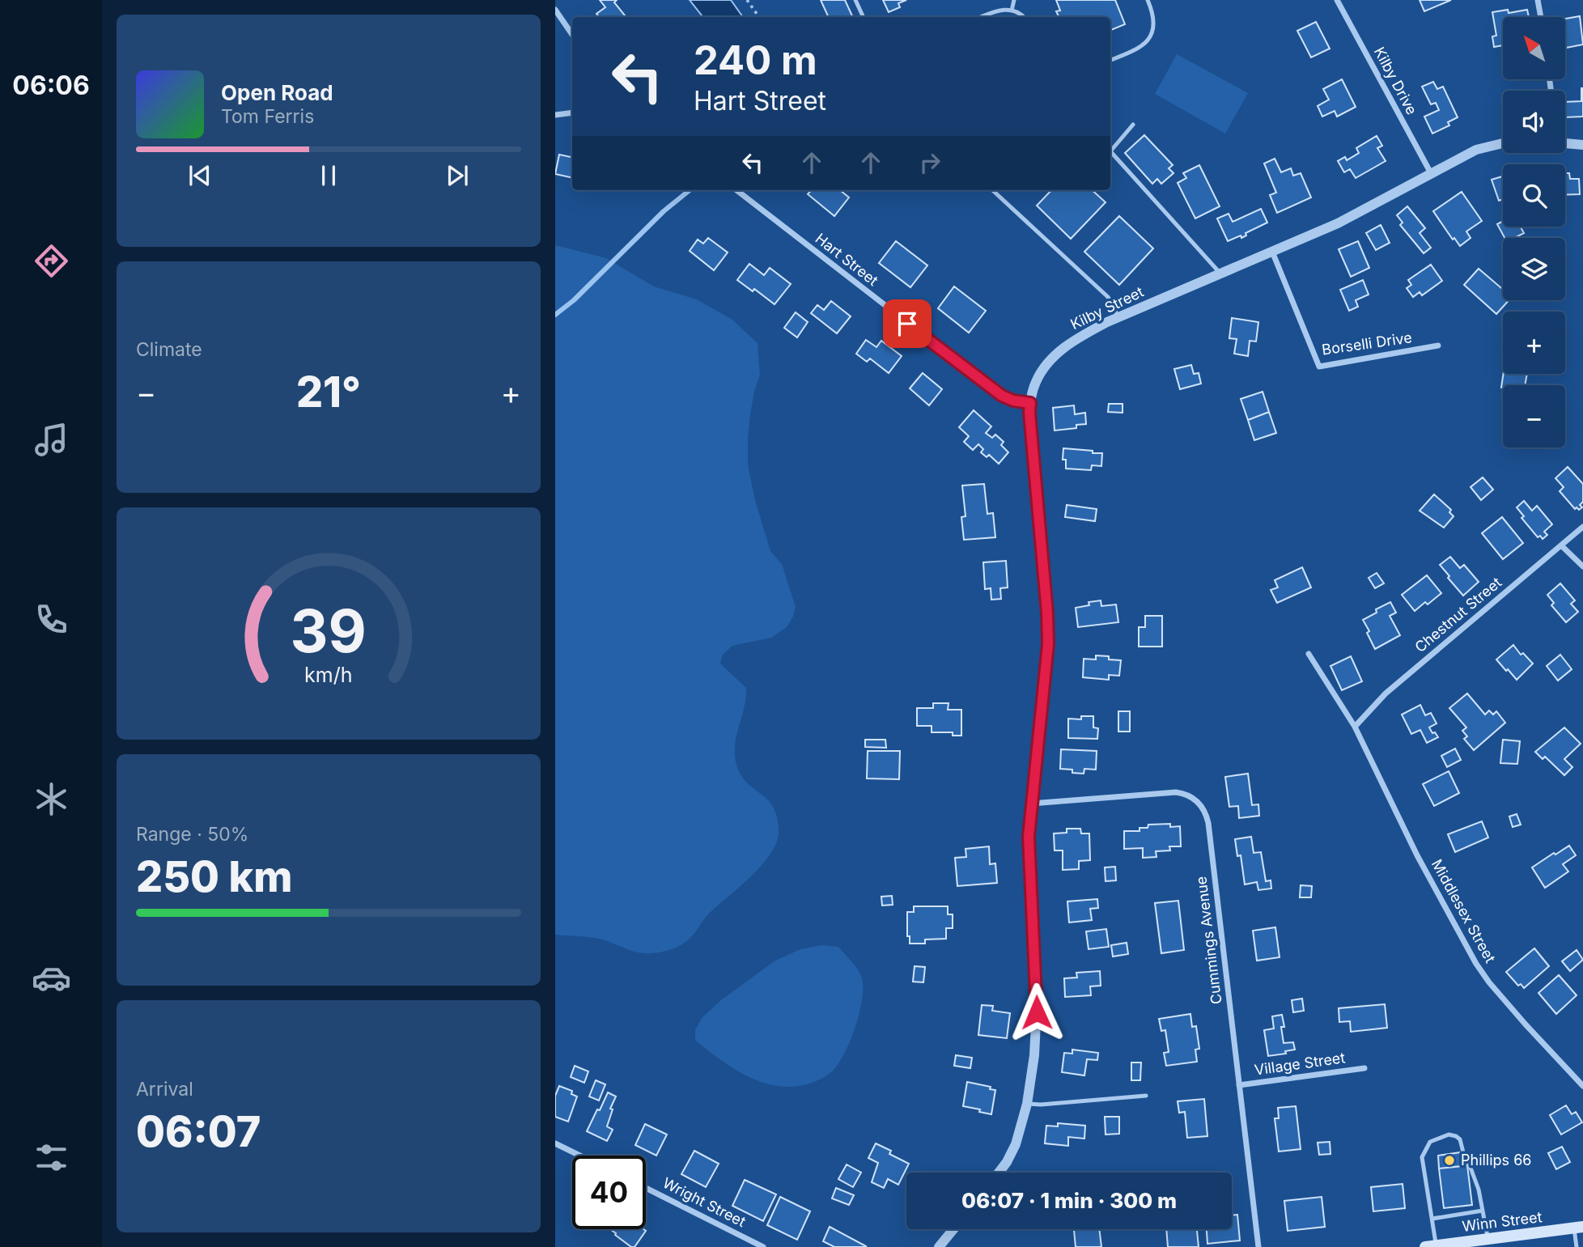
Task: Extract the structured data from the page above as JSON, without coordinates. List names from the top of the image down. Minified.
{"streets":{"main road":["Winn Street"],"street":["Kilby Drive","Hart Street","Kilby Street","Borselli Drive","Chestnut Street","Middlesex Street","Cummings Avenue","Village Street","Wright Street"]},"crossings":[["Kilby Drive","Kilby Street"],["Hart Street","Kilby Street"],["Kilby Street","Borselli Drive"],["Kilby Street","Cummings Avenue"],["Chestnut Street","Middlesex Street"],["Cummings Avenue","Village Street"]],"places":["Phillips 66"],"north":"top left","page":{"tabs":"06:06","map_buttons":["+","−"],"turn":["240 m","Hart Street"],"song":["Open Road","Tom Ferris"],"tile":["Climate",["Range · 50%","250 km"],["Arrival","06:07"]],"heat":["−","21°","+"],"limit":"40","trip":"06:07 · 1 min · 300 m","gauge":["39","km/h"]}}
